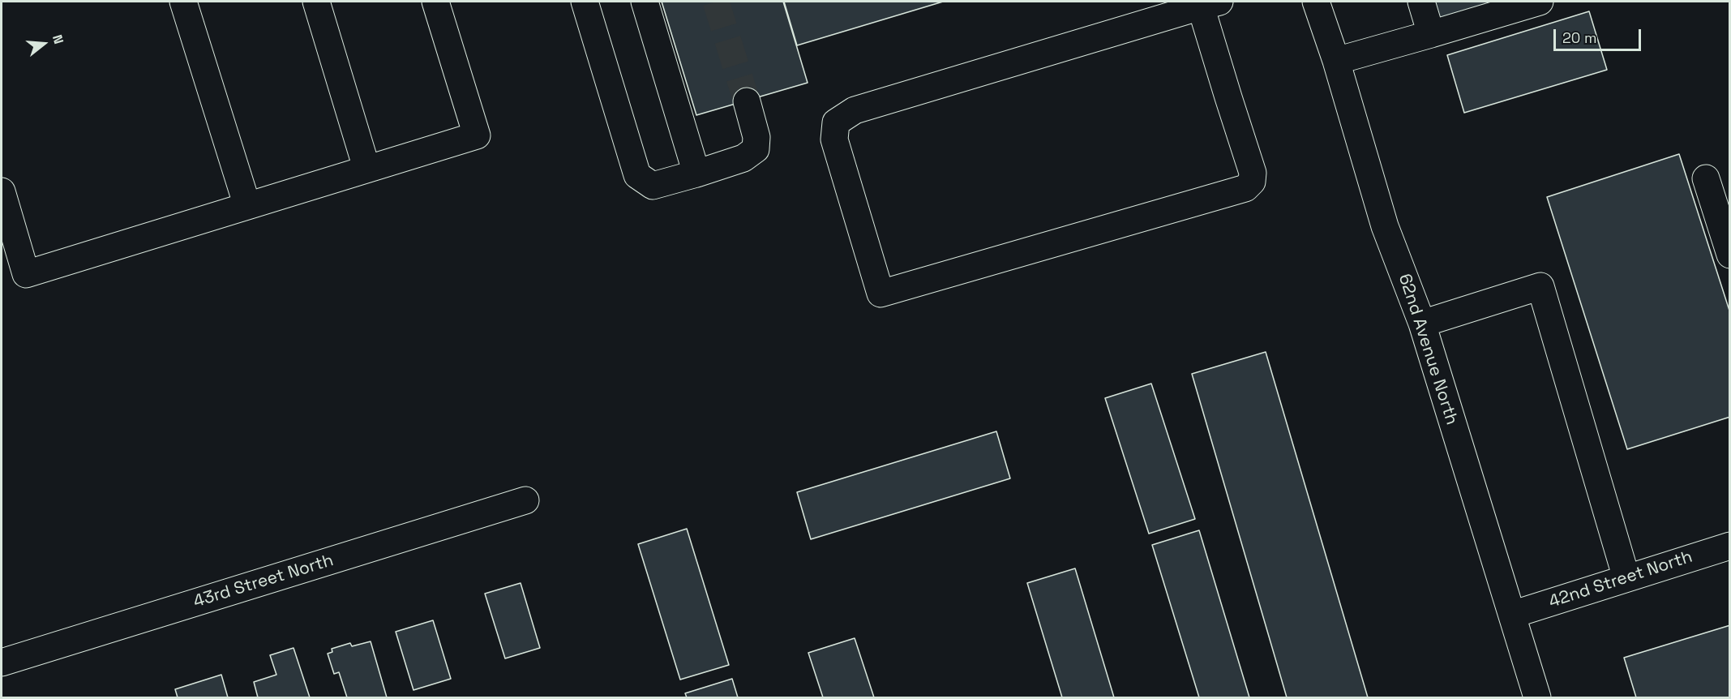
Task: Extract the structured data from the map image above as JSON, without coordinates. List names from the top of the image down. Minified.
{"streets":{"street":["62nd Avenue North","42nd Street North","43rd Street North"]},"crossings":[["62nd Avenue North","42nd Street North"]],"scale_bar":"20 m","north":"right"}
